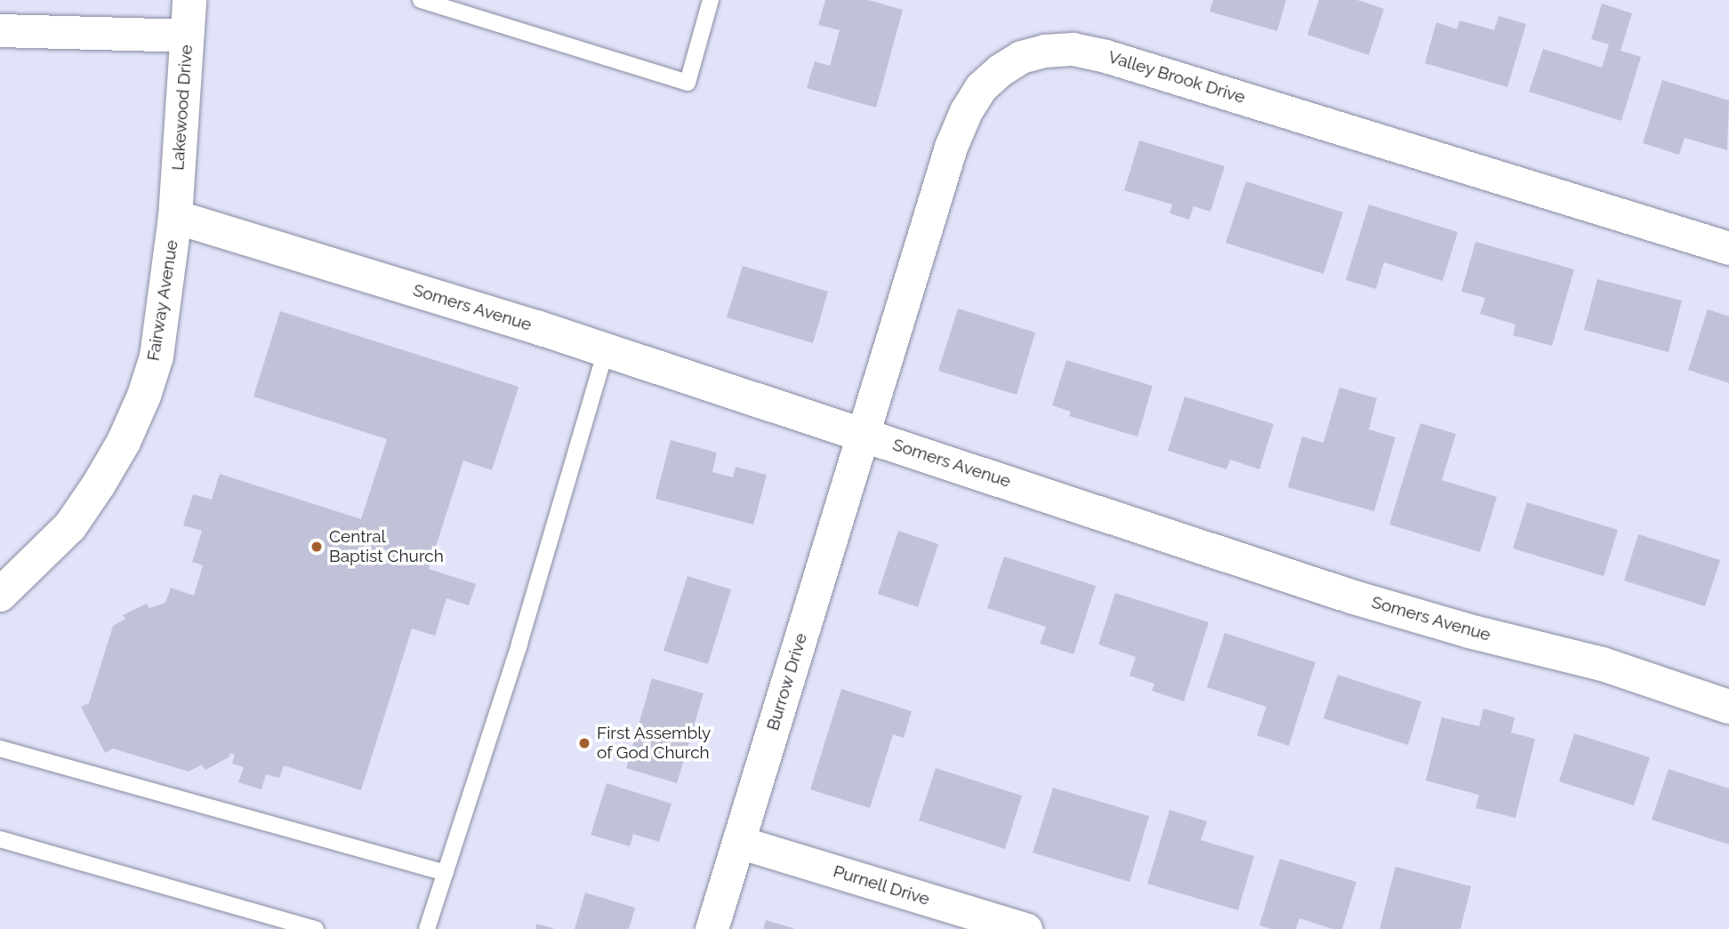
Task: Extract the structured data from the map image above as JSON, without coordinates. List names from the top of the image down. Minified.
{"streets":{"street":["Valley Brook Drive","Lakewood Drive","Fairway Avenue","Somers Avenue","Burrow Drive","Purnell Drive"]},"crossings":[["Valley Brook Drive","Somers Avenue"],["Valley Brook Drive","Burrow Drive"],["Lakewood Drive","Fairway Avenue"],["Lakewood Drive","Somers Avenue"],["Fairway Avenue","Somers Avenue"],["Somers Avenue","Burrow Drive"],["Burrow Drive","Purnell Drive"]],"places":["Central Baptist Church","First Assembly of God Church"]}
